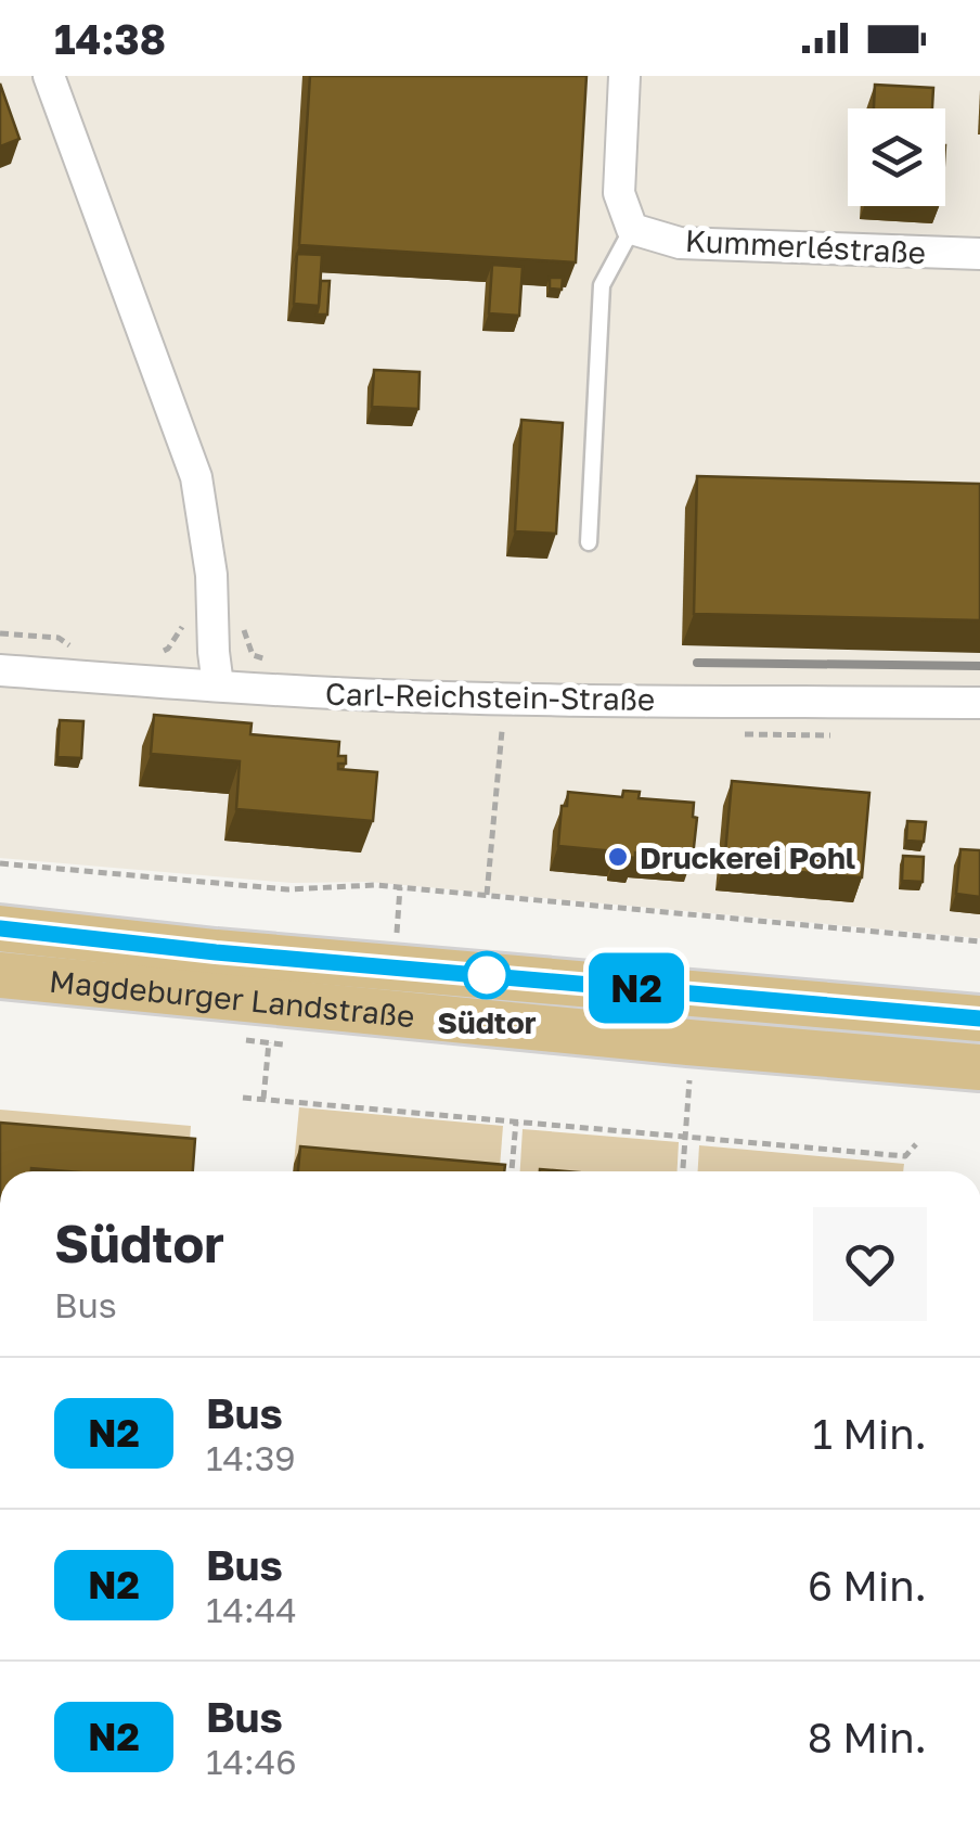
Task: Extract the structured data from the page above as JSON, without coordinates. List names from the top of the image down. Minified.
{"streets":{"main road":["Magdeburger Landstraße"],"street":["Kummerléstraße","Carl-Reichstein-Straße"]},"places":["Druckerei Pohl","Südtor"],"lines":["bus line N2"],"page":{"status":"14:38","on_map":"N2","heading":["Südtor","Bus"],"list":[{"mark":"N2","name":"Bus","note":"14:39","value":"1 Min."},{"mark":"N2","name":"Bus","note":"14:44","value":"6 Min."},{"mark":"N2","name":"Bus","note":"14:46","value":"8 Min."}]}}
